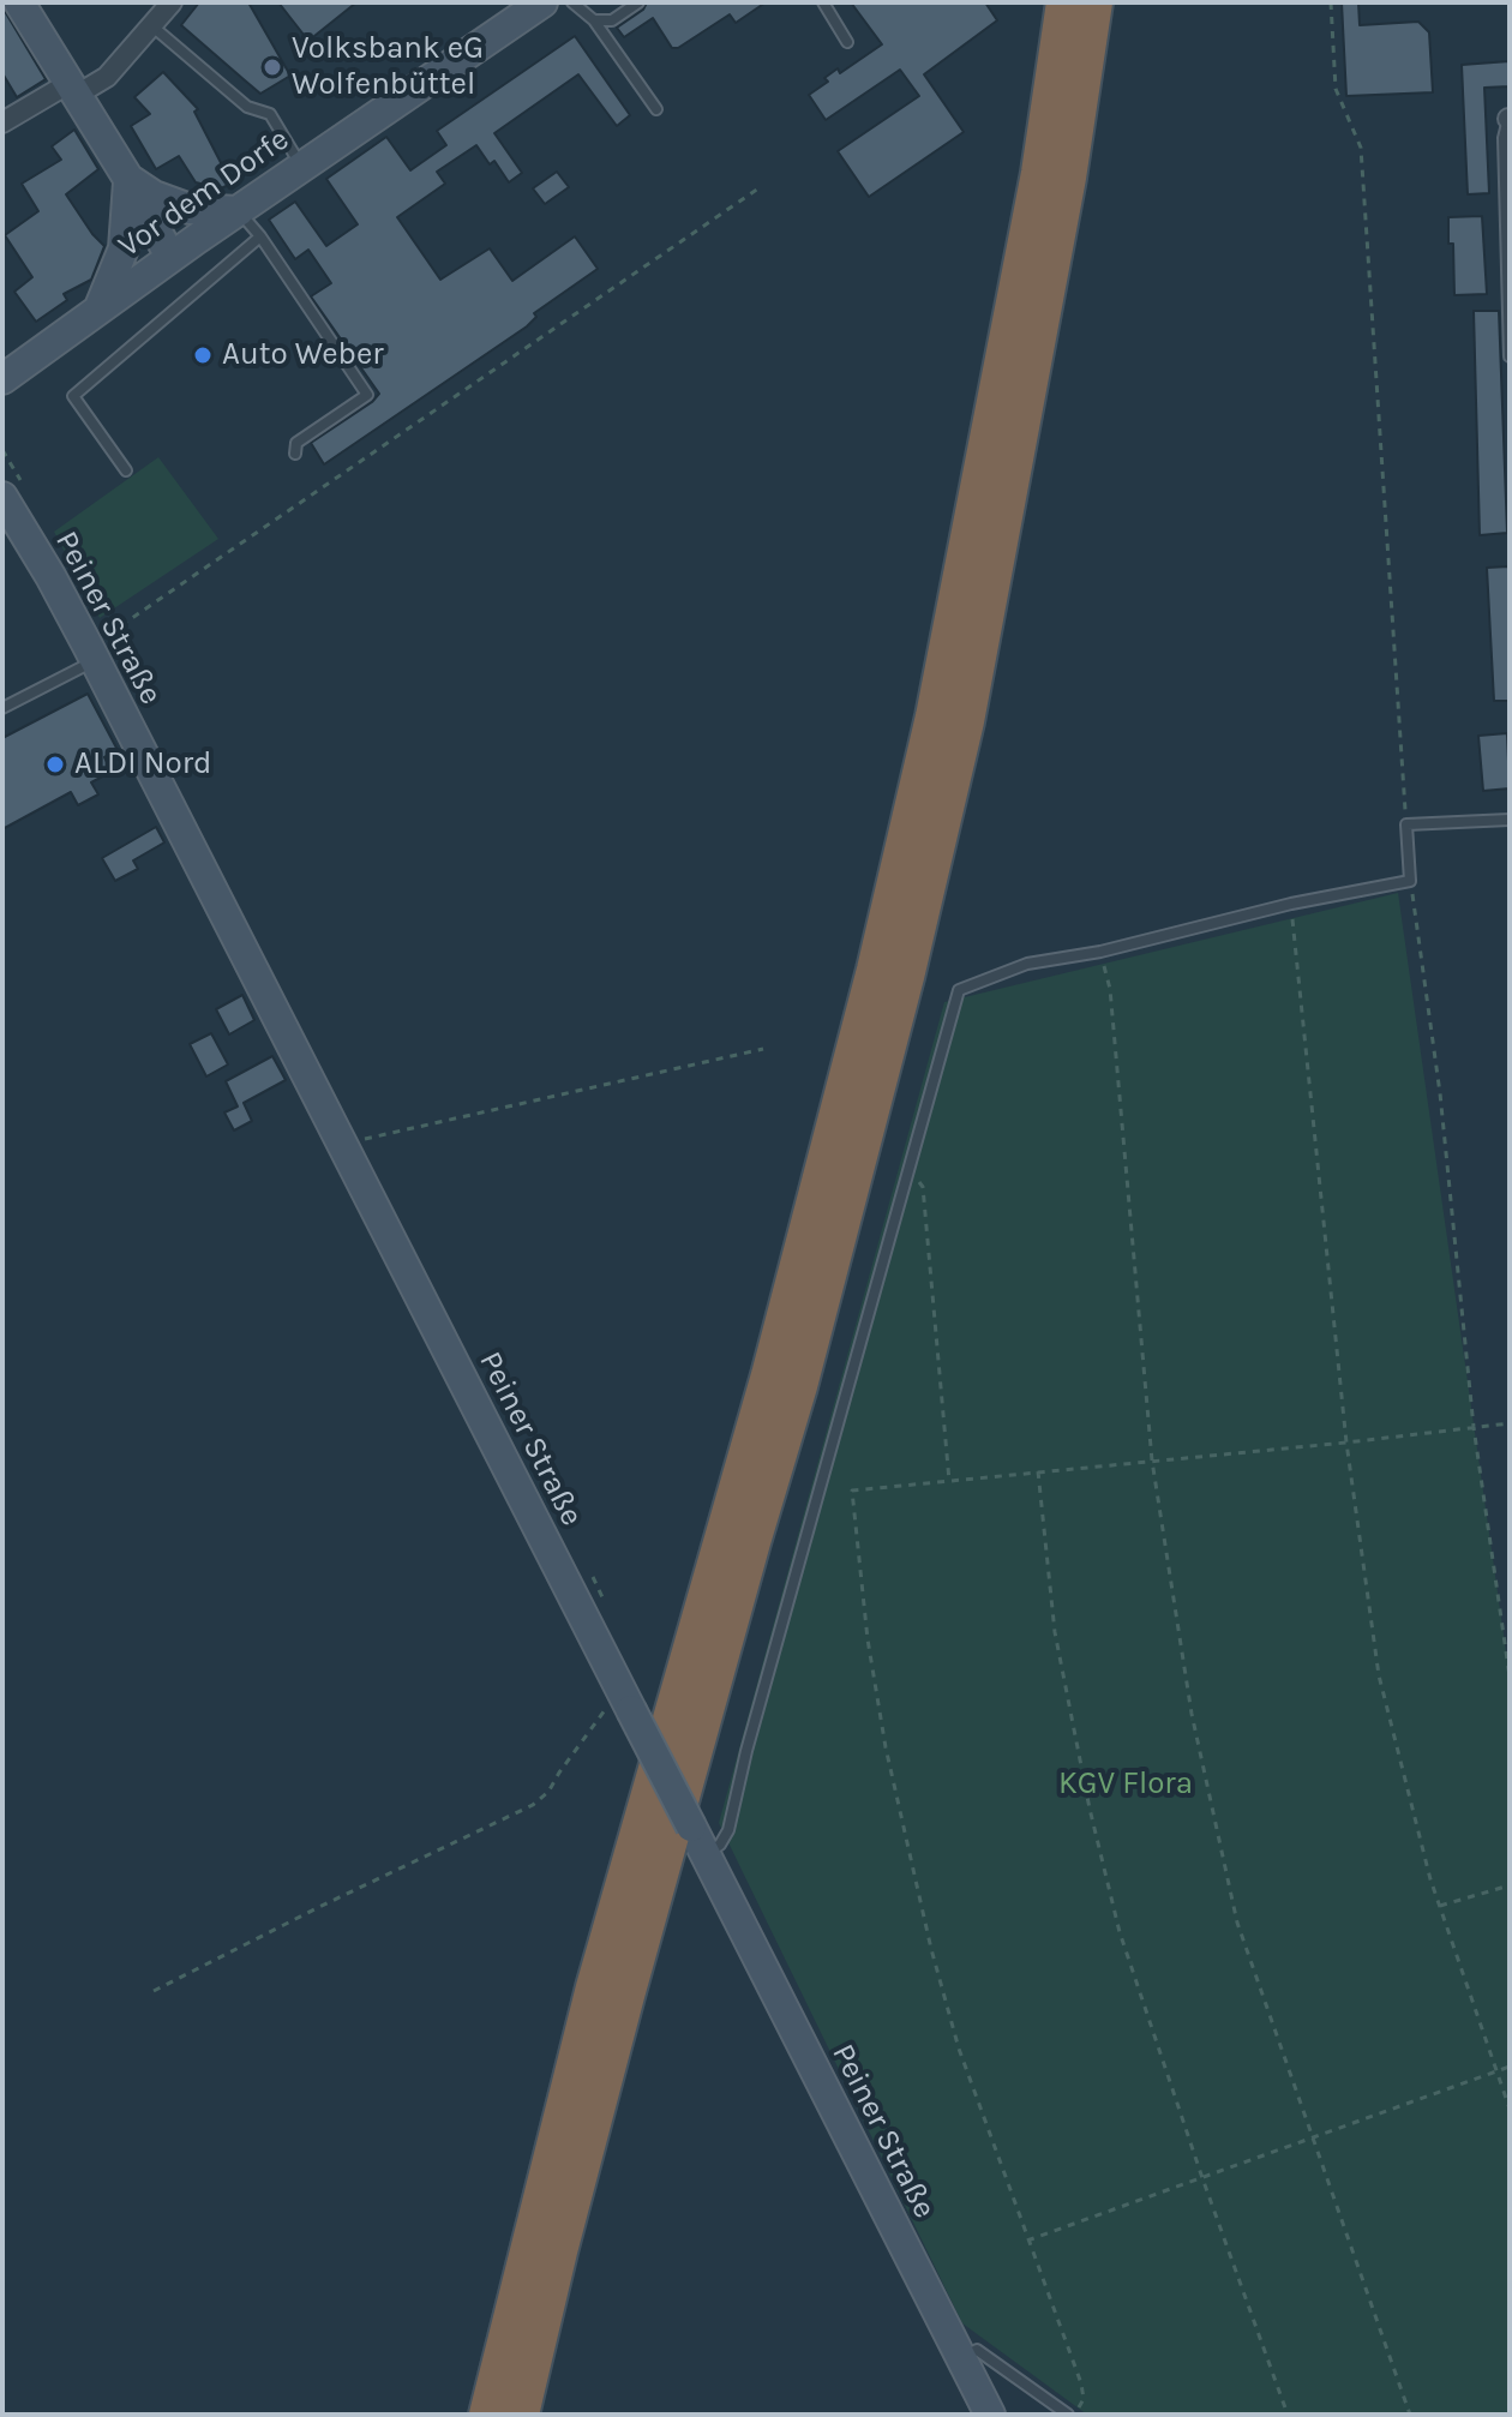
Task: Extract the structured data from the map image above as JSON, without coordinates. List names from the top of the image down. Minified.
{"streets":{"street":["Vor dem Dorfe","Peiner Straße"]},"parks":["KGV Flora"],"places":["Volksbank eG Wolfenbüttel","Auto Weber","ALDI Nord"]}
